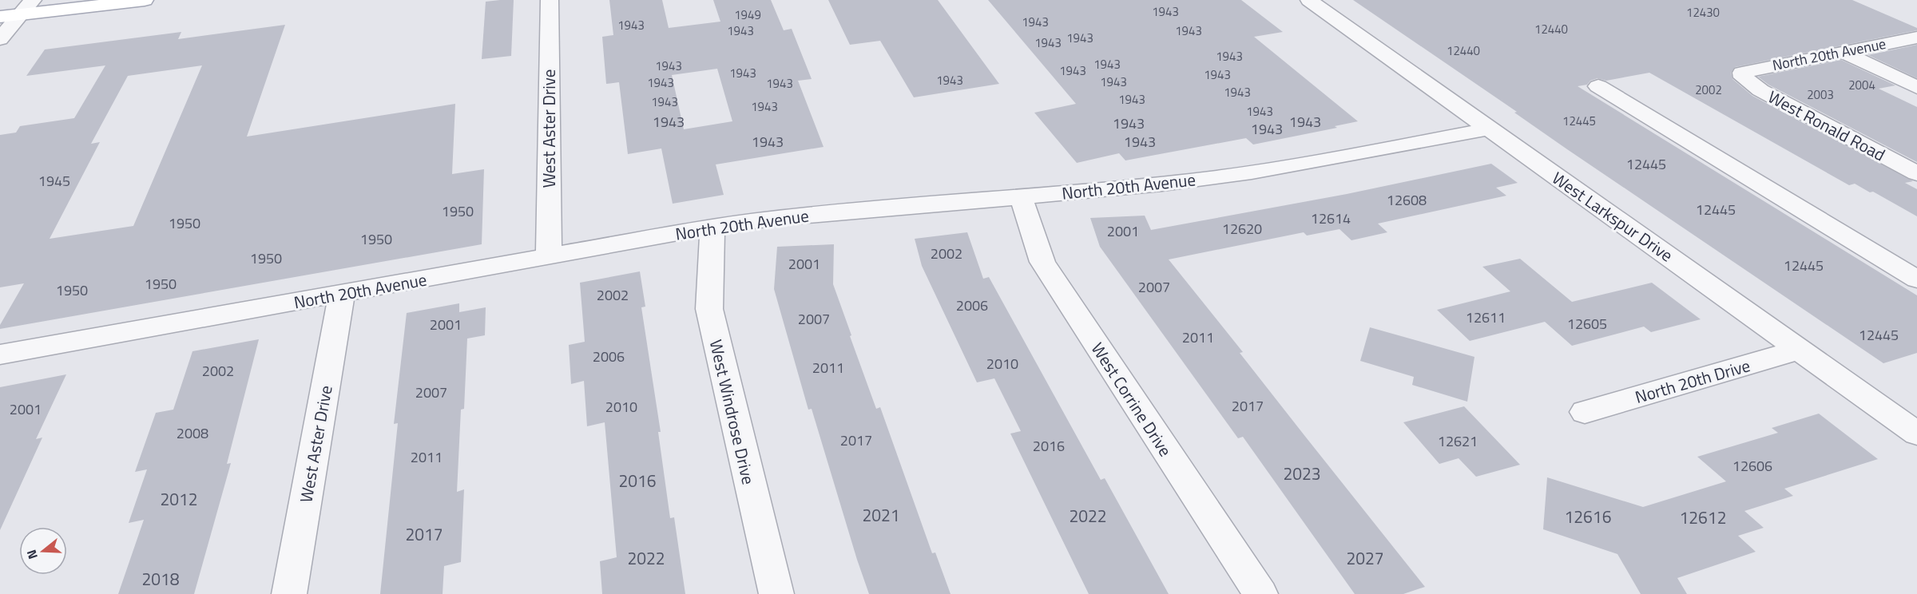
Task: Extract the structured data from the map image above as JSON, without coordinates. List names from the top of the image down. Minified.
{"streets":{"street":["North 20th Avenue","West Ronald Road","West Aster Drive","West Larkspur Drive","North 20th Drive","West Corrine Drive","West Windrose Drive"]},"crossings":[["North 20th Avenue","West Ronald Road"],["North 20th Avenue","West Aster Drive"],["North 20th Avenue","West Larkspur Drive"],["North 20th Avenue","West Corrine Drive"],["North 20th Avenue","West Windrose Drive"],["West Larkspur Drive","North 20th Drive"]],"house_numbers":["1943","12430","1949","1943","1943","12440","1943","1943","1943","1943","12440","1943","1943","1943","1943","1943","1943","1943","1943","1943","1943","2004","2002","1943","2003","1943","1943","1943","1943","12445","1943","1943","1943","1943","1943","1943","12445","1945","12608","12445","1950","12614","1950","12620","2001","1950","2002","1950","2001","12445","1950","2007","1950","2002","2006","12611","2007","12605","2001","12445","2011","2006","2010","2011","2002","2007","2017","2010","2001","2008","2017","12621","2016","2011","12606","2023","2016","2012","2021","2022","12616","12612","2017","2022","2027","2018"],"north":"left"}
